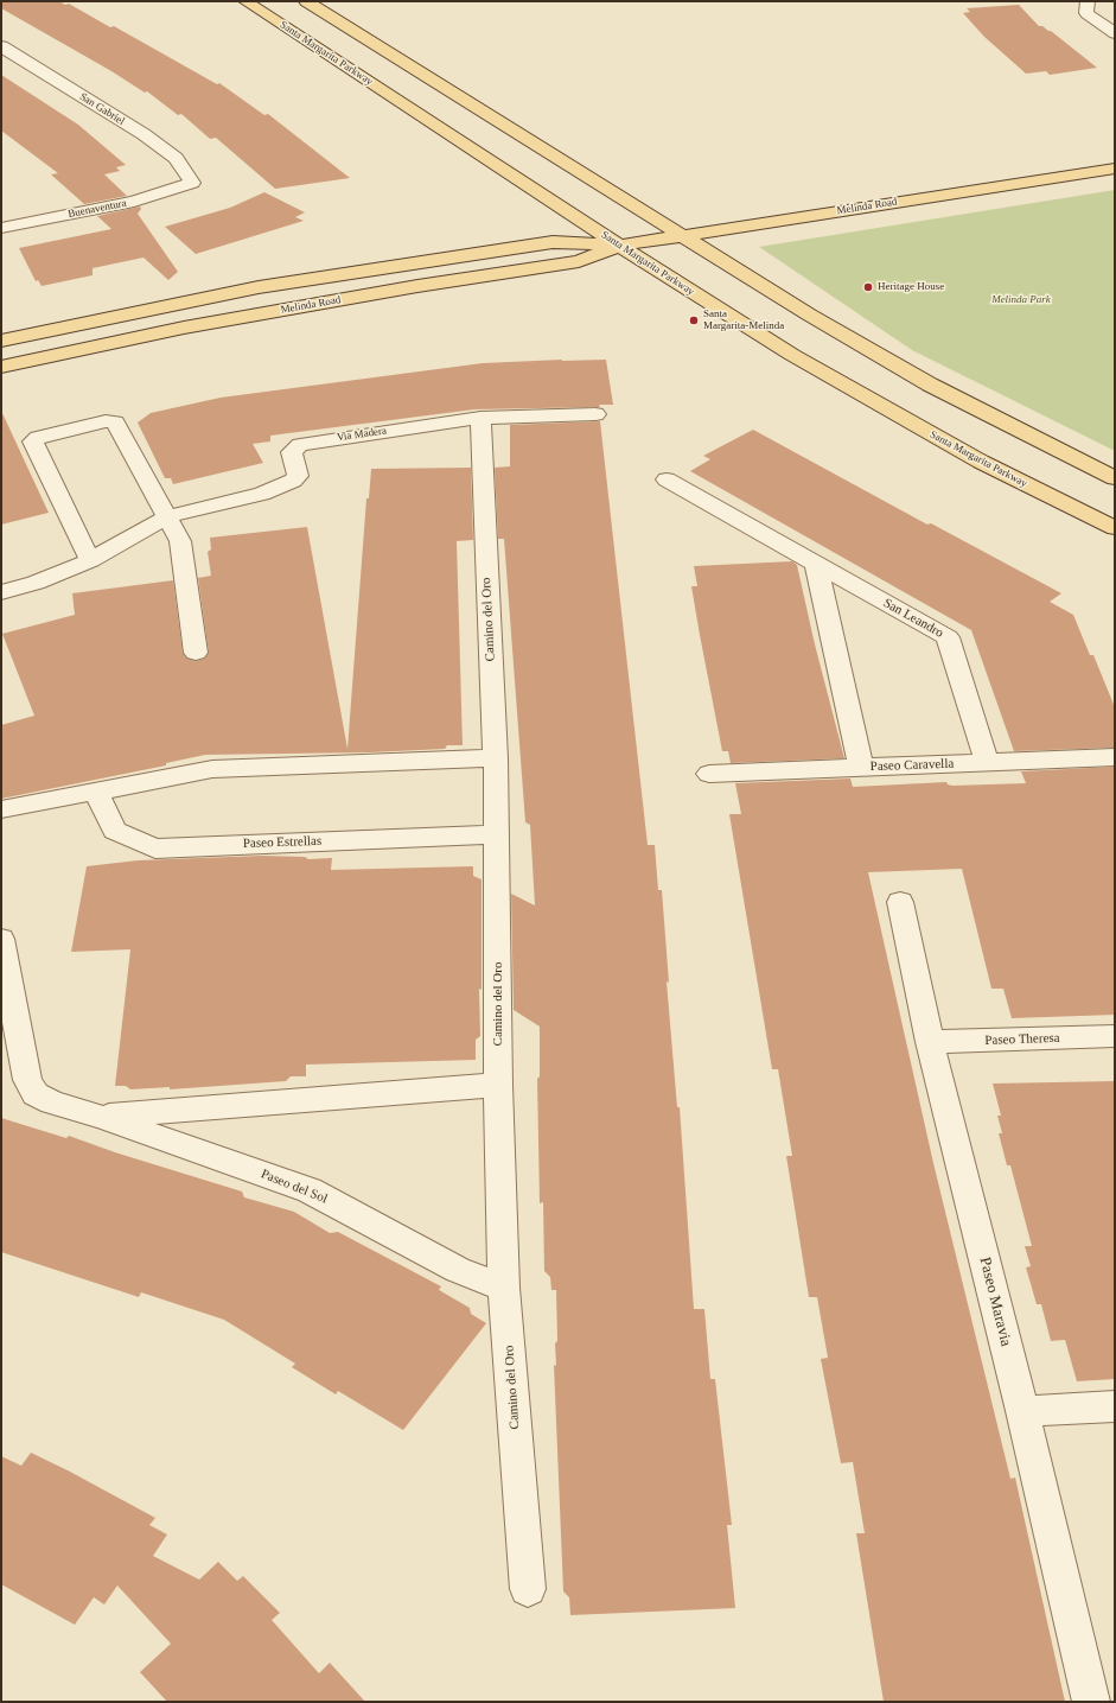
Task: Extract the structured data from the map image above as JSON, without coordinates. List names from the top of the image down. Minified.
{"streets":{"main road":["Santa Margarita Parkway","Melinda Road"],"street":["San Gabriel","Buenaventura","Via Madera","San Leandro","Camino del Oro","Paseo Caravella","Paseo Estrellas","Paseo Theresa","Paseo del Sol","Paseo Maravia"]},"crossings":[["Santa Margarita Parkway","Melinda Road"],["San Gabriel","Buenaventura"],["Via Madera","Camino del Oro"],["San Leandro","Paseo Caravella"],["Camino del Oro","Paseo Estrellas"],["Camino del Oro","Paseo del Sol"],["Paseo Theresa","Paseo Maravia"]],"parks":["Melinda Park"],"places":["Heritage House","Santa Margarita-Melinda"]}
